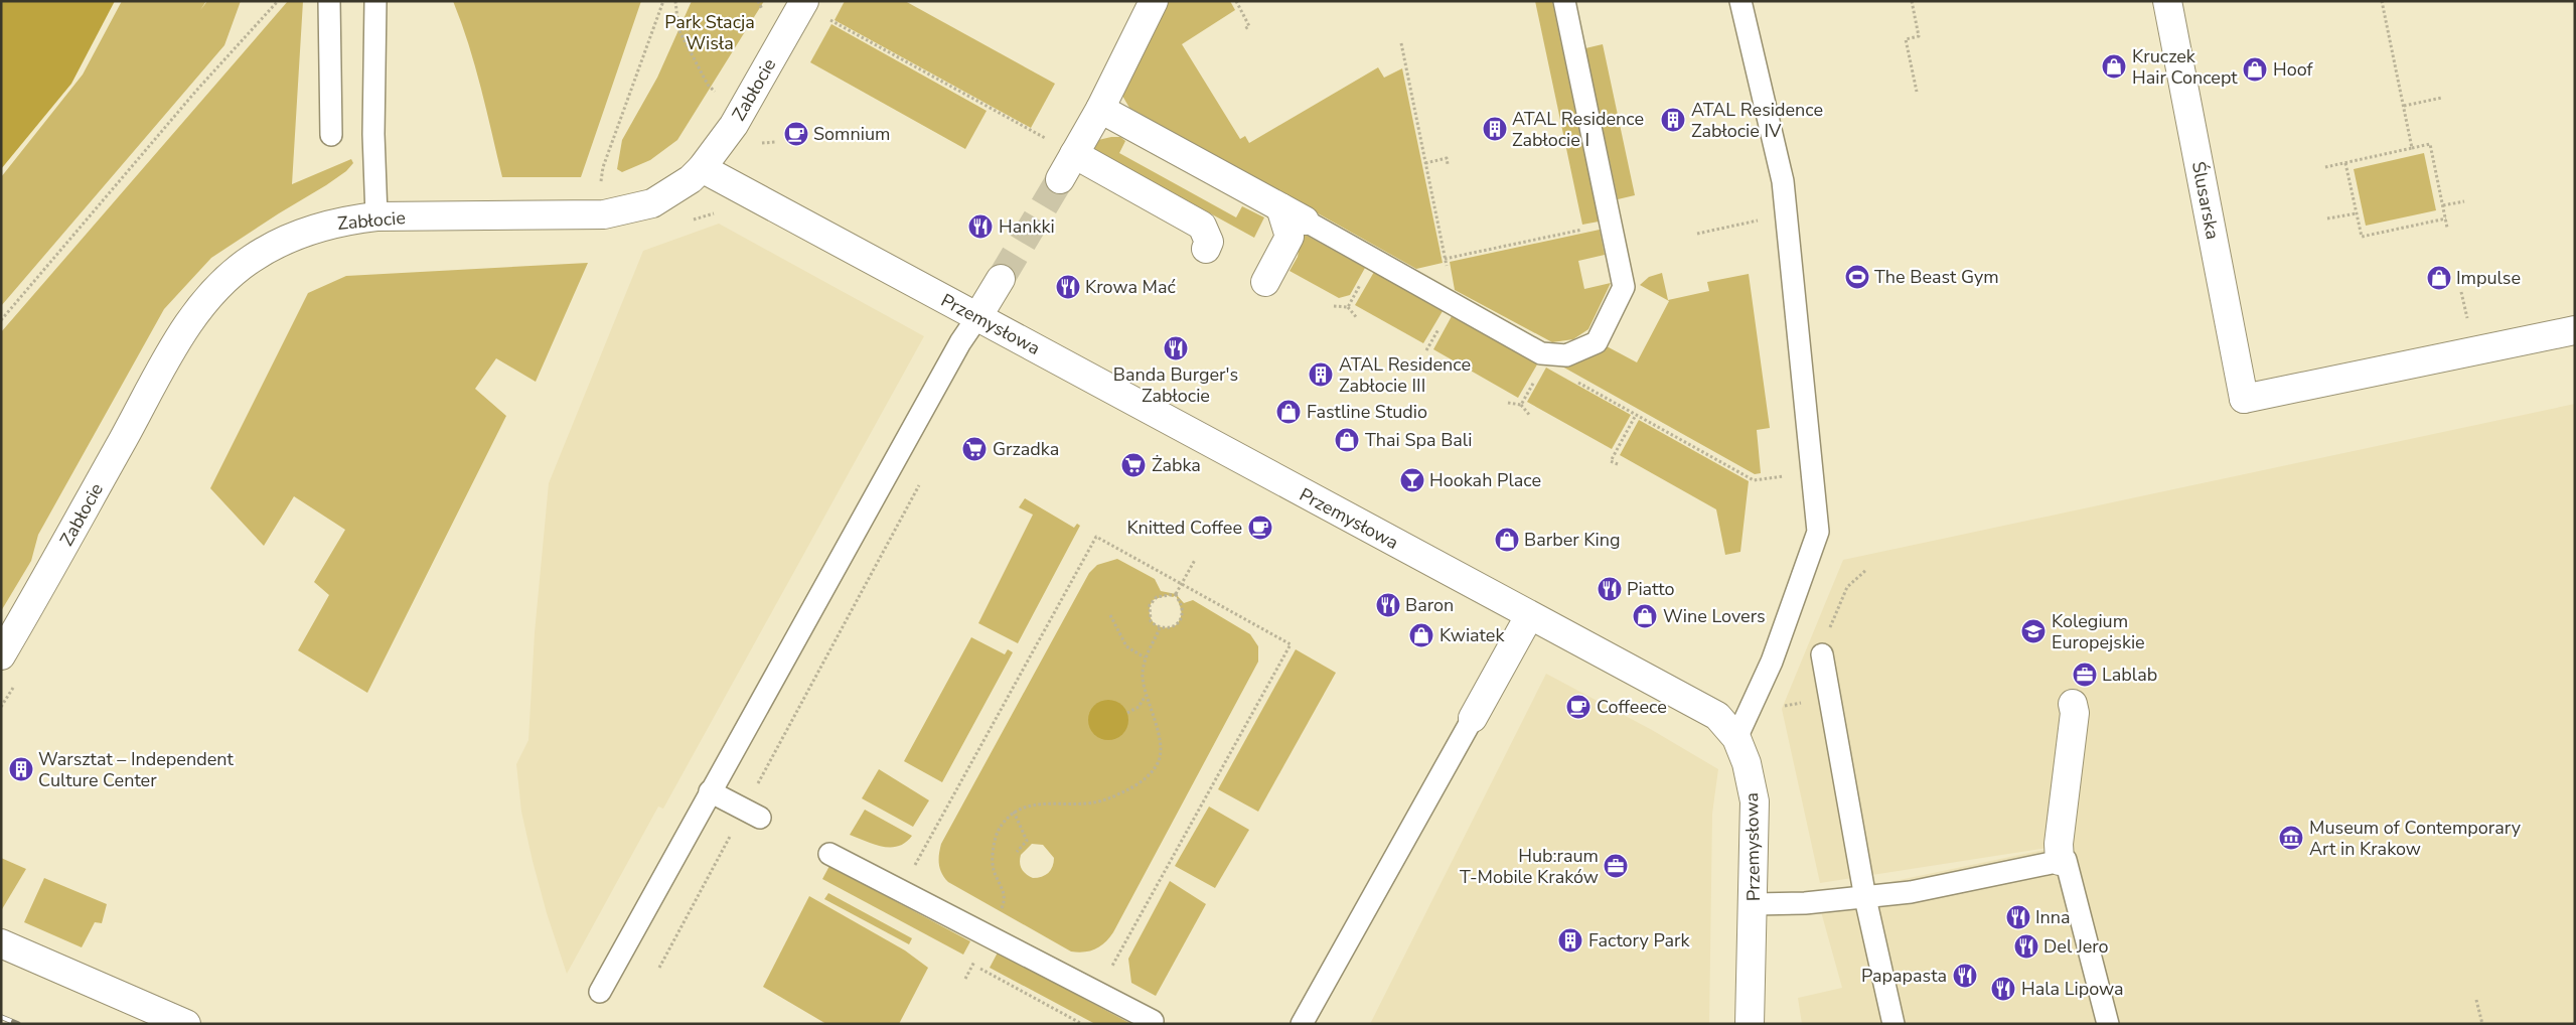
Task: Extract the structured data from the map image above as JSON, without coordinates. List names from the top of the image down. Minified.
{"streets":{"street":["Zabłocie","Ślusarska","Przemysłowa"]},"crossings":[["Zabłocie","Przemysłowa"]],"parks":["Park Stacja Wisła"],"places":{"shop":["Kruczek Hair Concept","Hoof","Impulse","Fastline Studio","Thai Spa Bali","Barber King","Wine Lovers","Kwiatek"],"building":["ATAL Residence Zabłocie IV","ATAL Residence Zabłocie I","ATAL Residence Zabłocie III","Warsztat – Independent Culture Center","Factory Park"],"cafe":["Somnium","Knitted Coffee","Coffeece"],"restaurant":["Hankki","Krowa Mać","Banda Burger's Zabłocie","Piatto","Baron","Inna","Del Jero","Papapasta","Hala Lipowa"],"sports":["The Beast Gym"],"supermarket":["Grzadka","Żabka"],"bar":["Hookah Place"],"school or university":["Kolegium Europejskie"],"office":["Lablab","Hub:raum T-Mobile Kraków"],"museum":["Museum of Contemporary Art in Krakow"]}}
